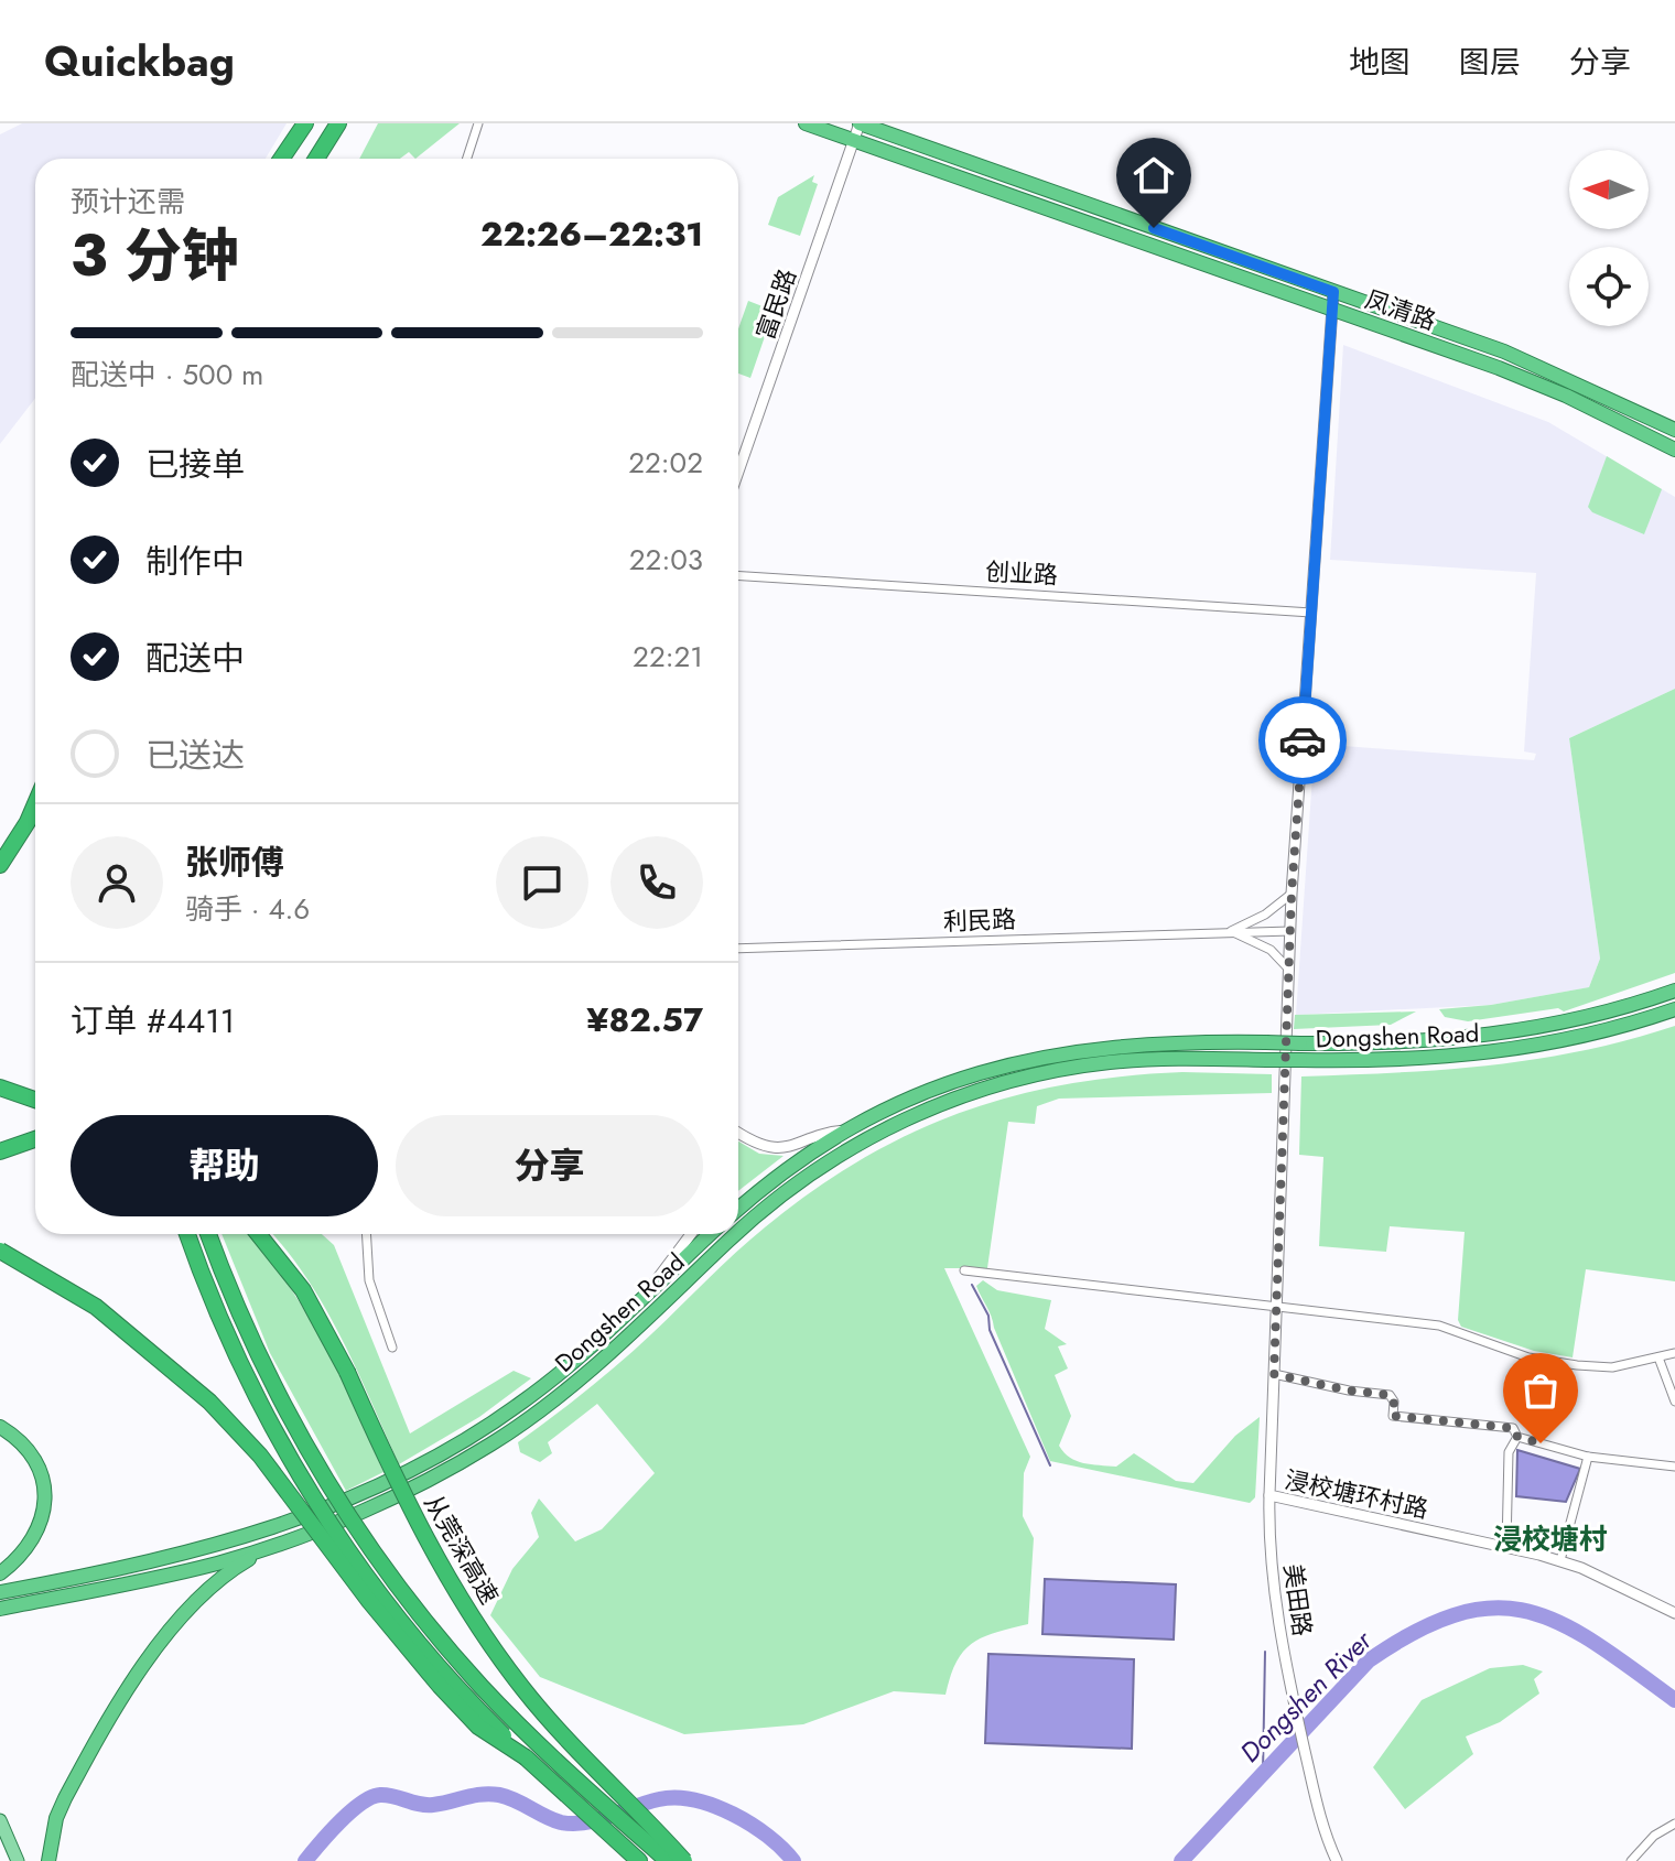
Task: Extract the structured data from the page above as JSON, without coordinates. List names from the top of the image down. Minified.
{"streets":{"highway":["凤清路","Dongshen Road","从莞深高速"],"street":["富民路","创业路","利民路","浸校塘环村路","美田路"]},"crossings":[["富民路","凤清路"],["凤清路","浸校塘环村路"],["创业路","浸校塘环村路"],["利民路","浸校塘环村路"],["浸校塘环村路","美田路"]],"districts":["浸校塘村"],"water":["Dongshen River"],"north":"left","page":{"header":"Quickbag","nav":["地图","图层","分享"],"heading":["3 分钟","预计还需","22:26–22:31"],"panel":["张师傅","骑手 · 4.6","订单 #4411","¥82.57"],"bar":"配送中 · 500 m","list":[["已接单","22:02"],["制作中","22:03"],["配送中","22:21"],"已送达"],"buttons":["帮助","分享"]}}
